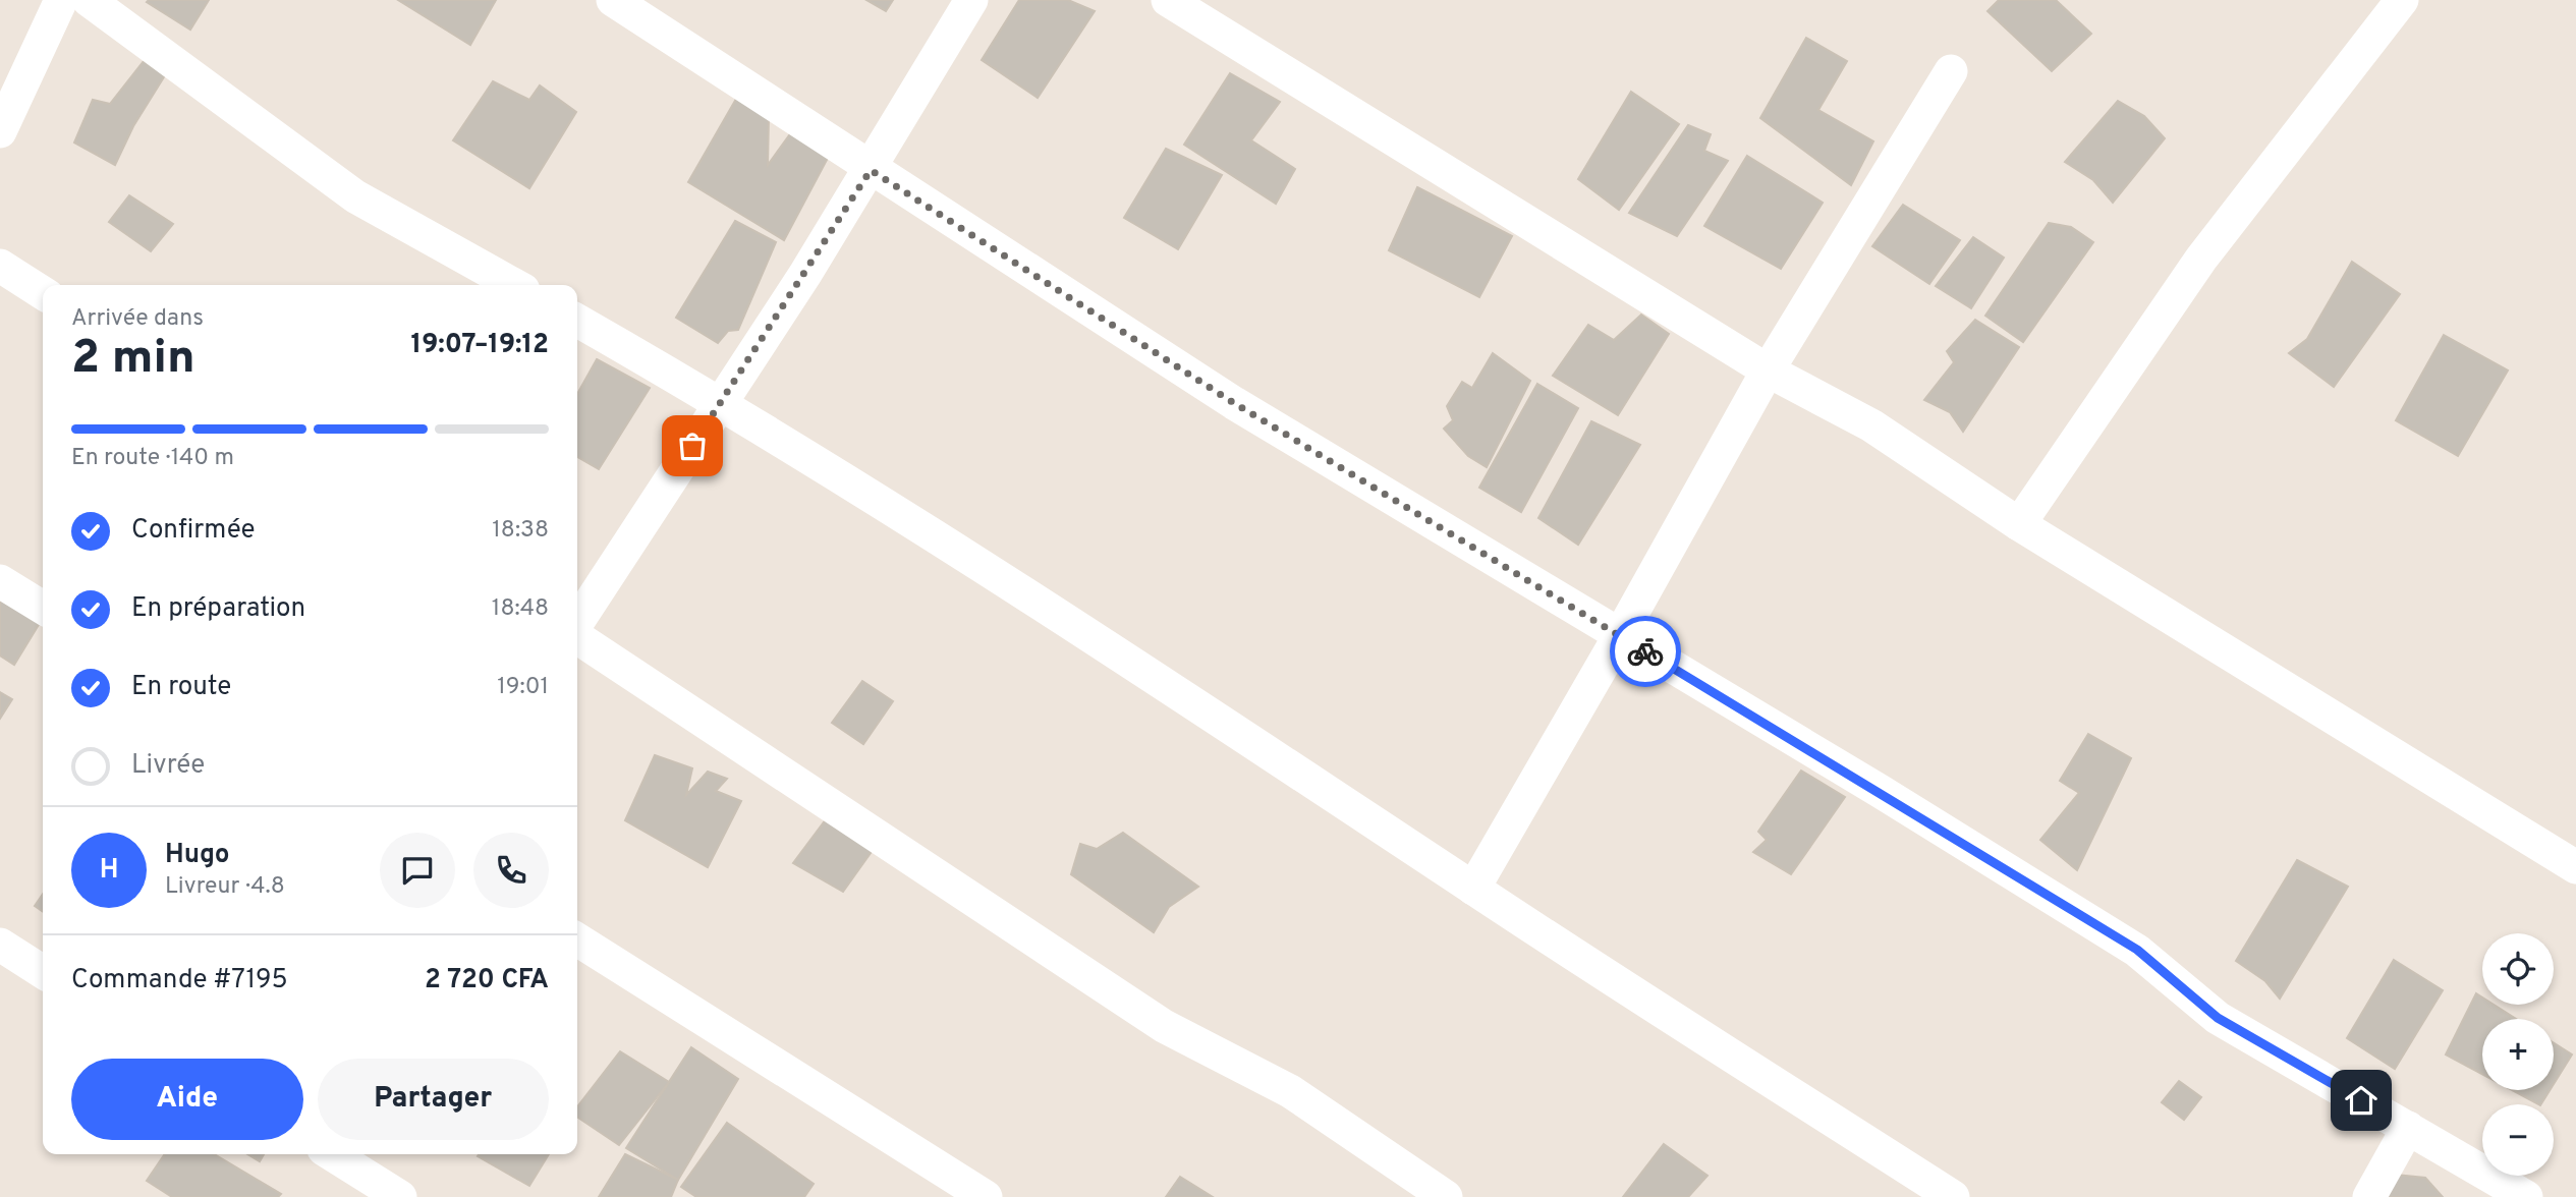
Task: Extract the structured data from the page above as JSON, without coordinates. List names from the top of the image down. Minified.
{"page":{"heading":["2 min","Arrivée dans","19:07–19:12"],"panel":["Hugo","Livreur · 4.8","Commande #7195","2 720 CFA"],"bar":"En route · 140 m","list":[["Confirmée","18:38"],["En préparation","18:48"],["En route","19:01"],"Livrée"],"round":"H","map_buttons":["+","−"],"buttons":["Aide","Partager"]}}
